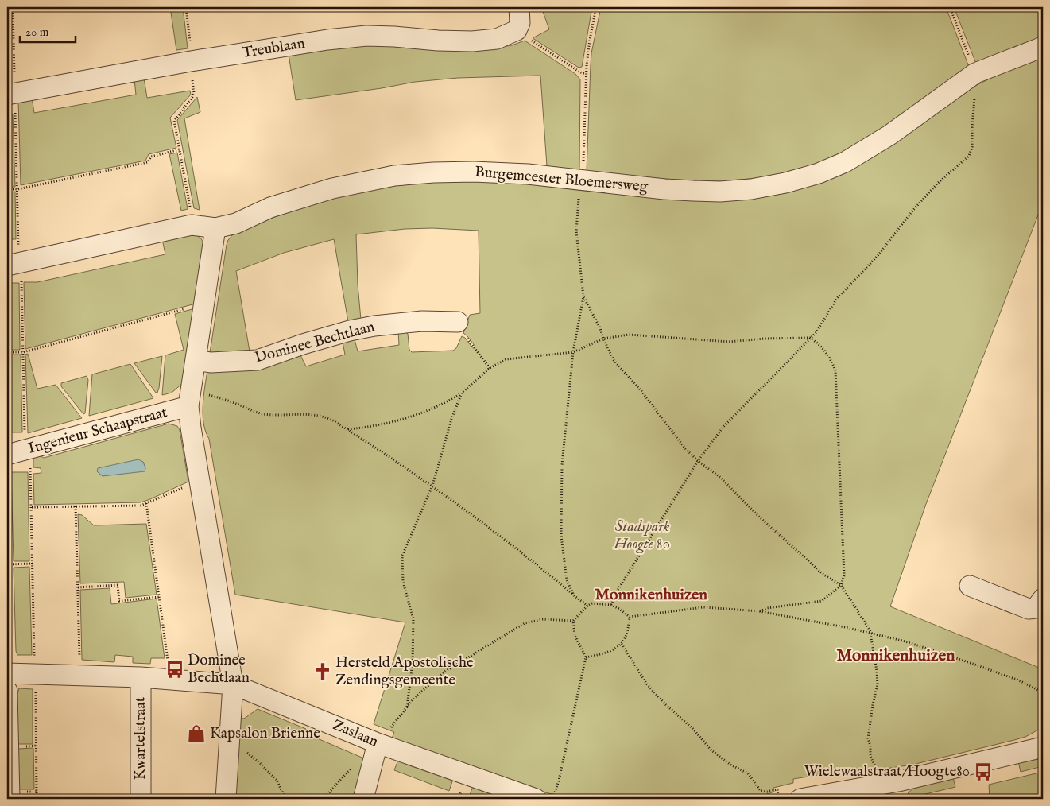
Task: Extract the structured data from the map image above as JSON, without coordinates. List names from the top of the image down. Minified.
{"streets":{"street":["Treublaan","Burgemeester Bloemersweg","Dominee Bechtlaan","Ingenieur Schaapstraat","Zaslaan","Kwartelstraat"]},"crossings":[["Zaslaan","Kwartelstraat"]],"districts":["Monnikenhuizen","Monnikenhuizen"],"parks":["Stadspark Hoogte 80"],"places":{"bus stop":["Dominee Bechtlaan","Wielewaalstraat/Hoogte80"],"church":["Hersteld Apostolische Zendingsgemeente"],"shop":["Kapsalon Brienne"]},"scale_bar":"20 m"}
